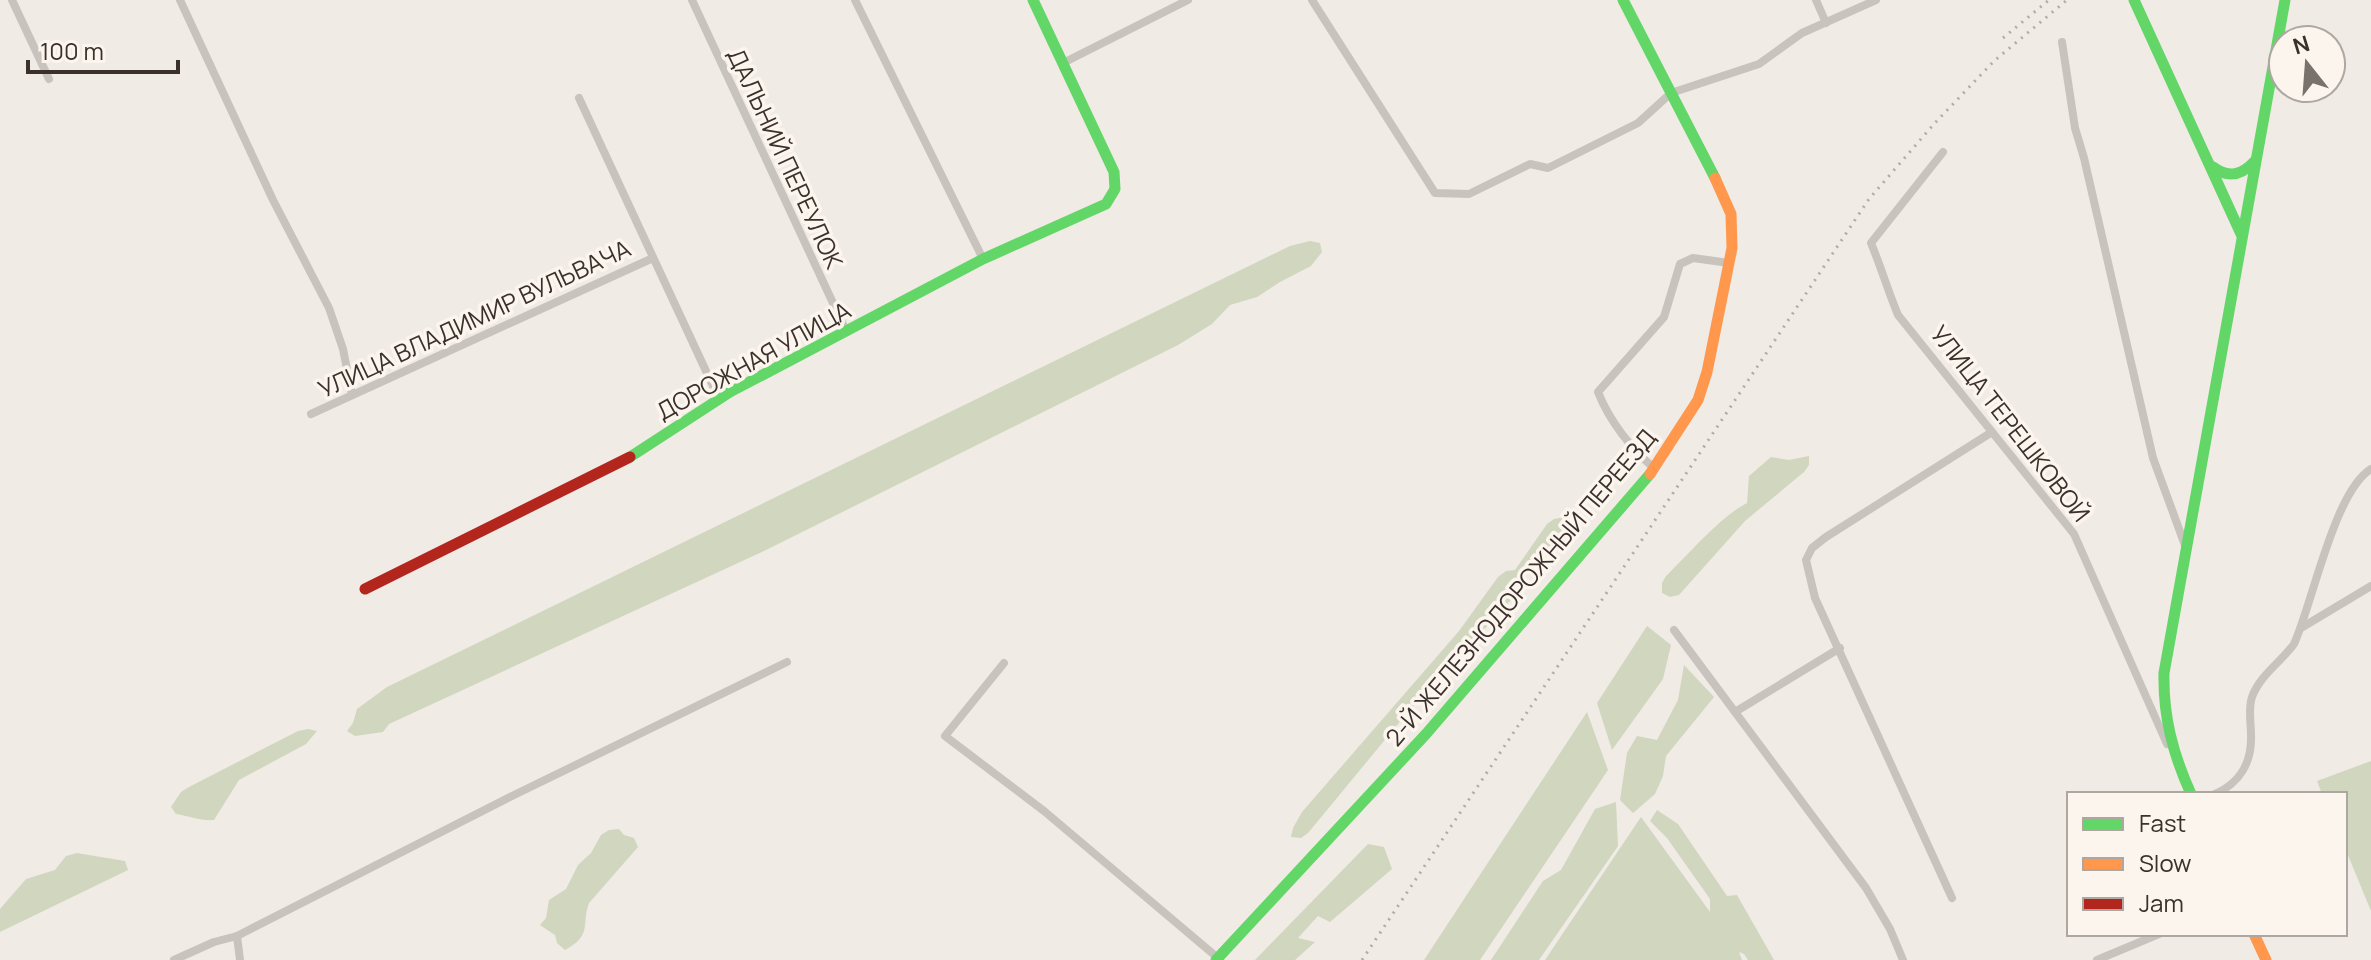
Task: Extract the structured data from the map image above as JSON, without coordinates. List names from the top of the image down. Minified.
{"streets":{"street":["ДАЛЬНИЙ ПЕРЕУЛОК","УЛИЦА ВЛАДИМИР ВУЛЬВАЧА","ДОРОЖНАЯ УЛИЦА","УЛИЦА ТЕРЕШКОВОЙ","2-Й ЖЕЛЕЗНОДОРОЖНЫЙ ПЕРЕЕЗД"]},"crossings":[["ДАЛЬНИЙ ПЕРЕУЛОК","ДОРОЖНАЯ УЛИЦА"]],"legend":["Fast","Slow","Jam"],"scale_bar":"100 m","north":"top"}
